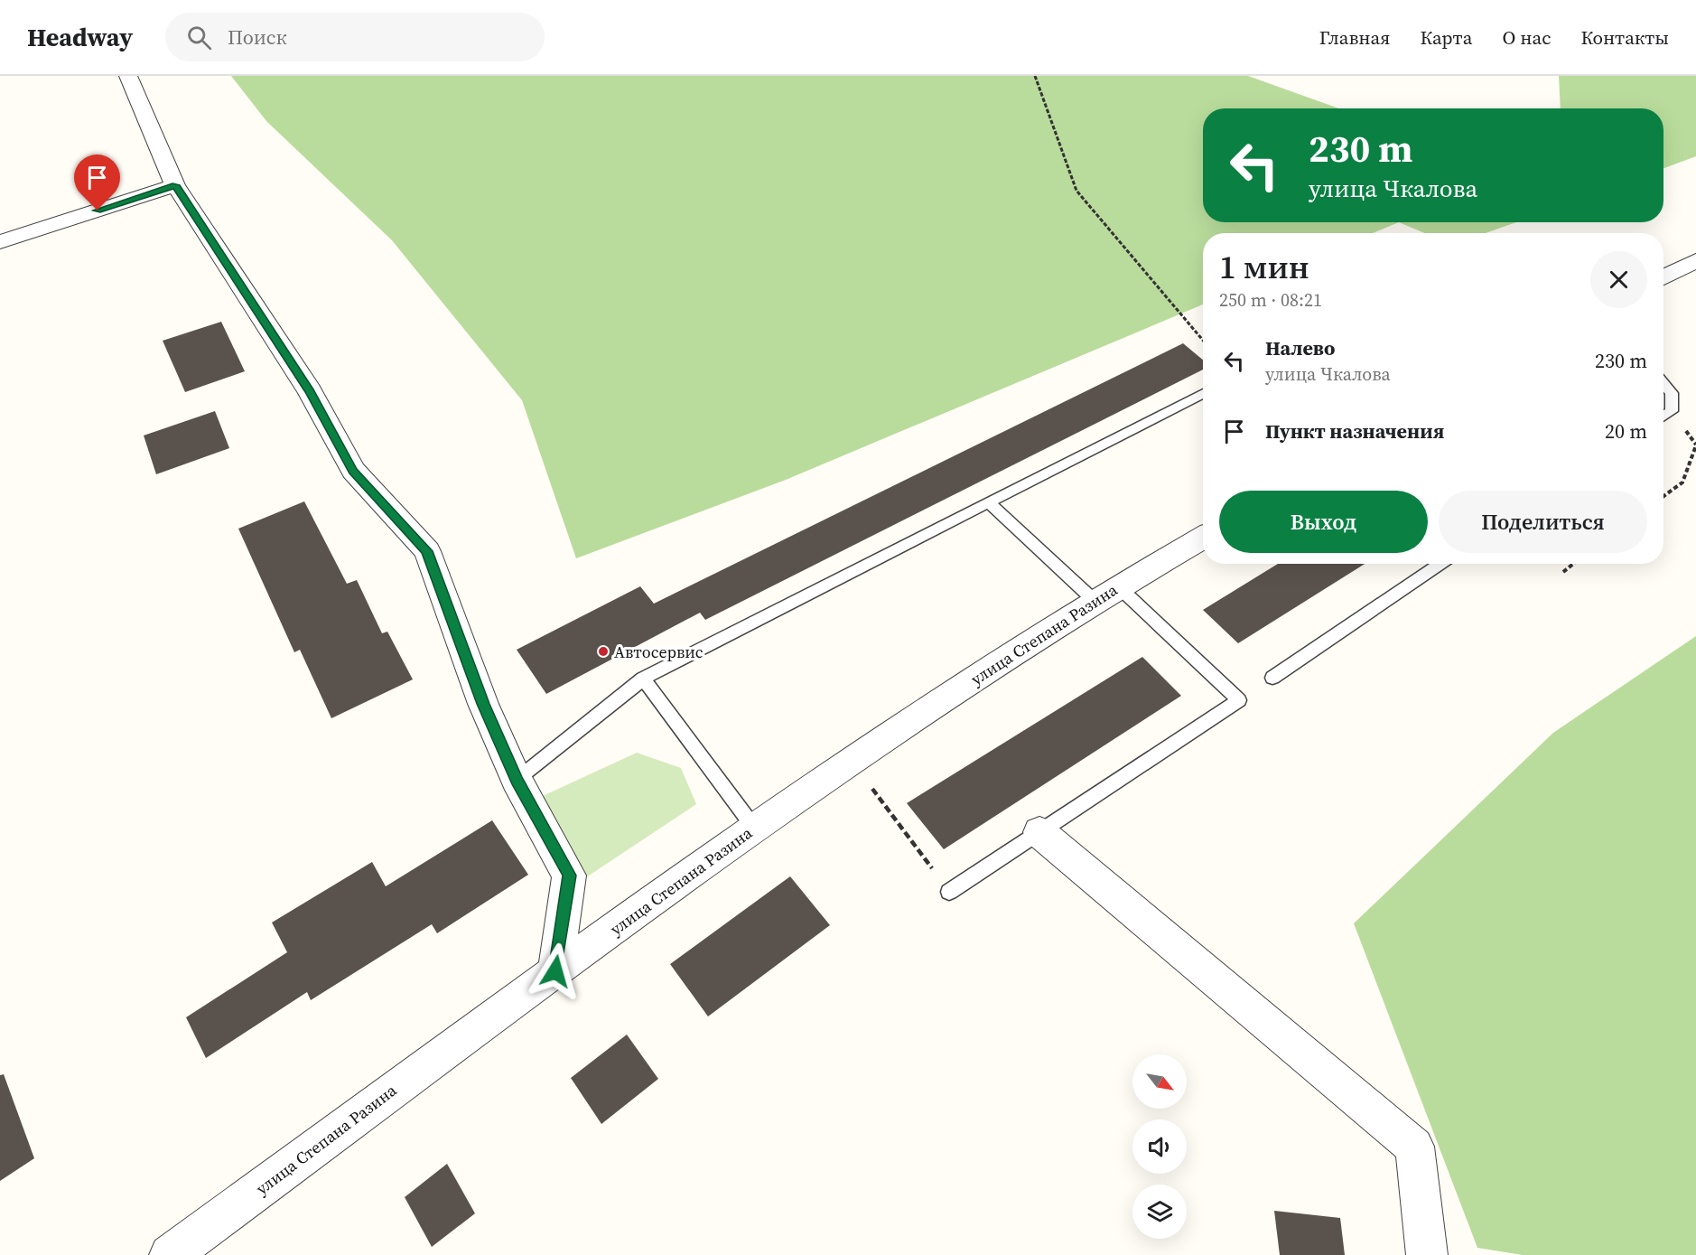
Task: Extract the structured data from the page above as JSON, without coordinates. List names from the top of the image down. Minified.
{"streets":{"street":["улица Степана Разина"]},"places":["Автосервис"],"north":"bottom right","page":{"header":"Headway","search":"Поиск","nav":["Главная","Карта","О нас","Контакты"],"turn":["230 m","улица Чкалова"],"heading":["1 мин","250 m · 08:21"],"list":[{"name":"Налево","note":"улица Чкалова","value":"230 m"},{"name":"Пункт назначения","value":"20 m"}],"buttons":["Выход","Поделиться"]}}
